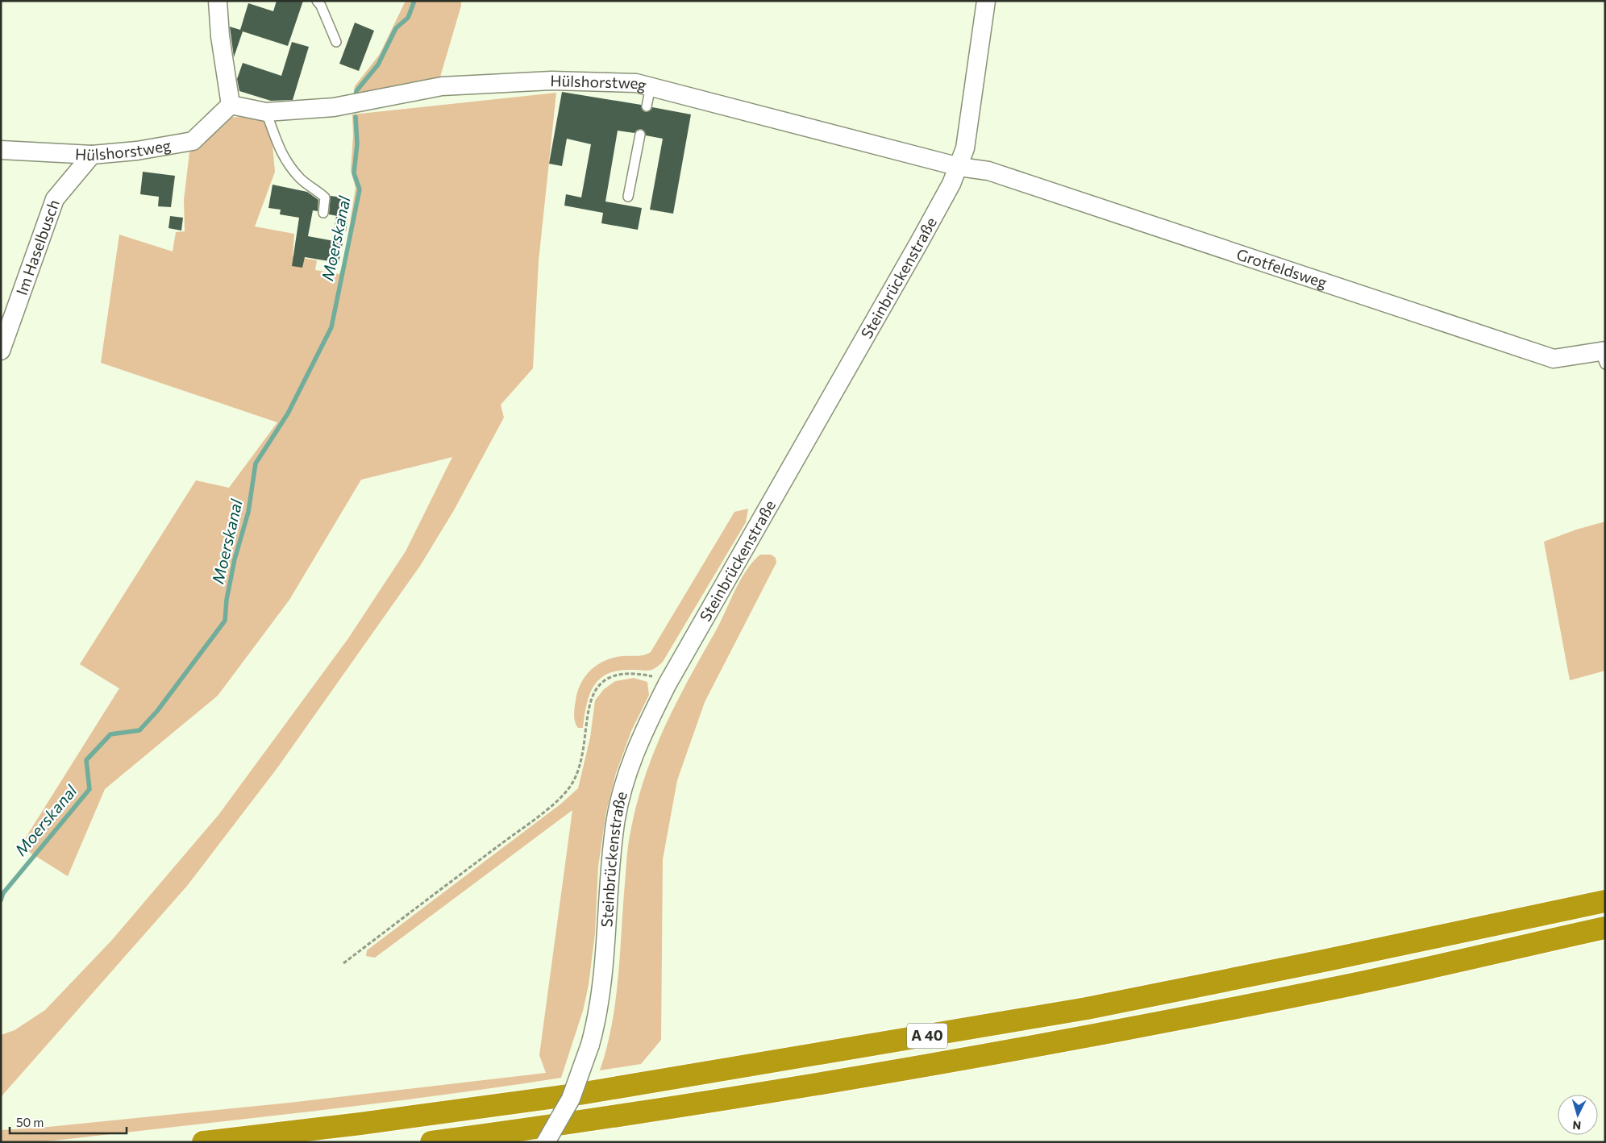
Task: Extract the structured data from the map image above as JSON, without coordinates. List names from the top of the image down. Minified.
{"streets":{"highway":["A 40"],"street":["Hülshorstweg","Im Haselbusch","Grotfeldsweg","Steinbrückenstraße"]},"crossings":[["Hülshorstweg","Im Haselbusch"],["Hülshorstweg","Grotfeldsweg"],["Hülshorstweg","Steinbrückenstraße"],["Grotfeldsweg","Steinbrückenstraße"]],"water":["Moerskanal"],"scale_bar":"50 m","north":"bottom"}
